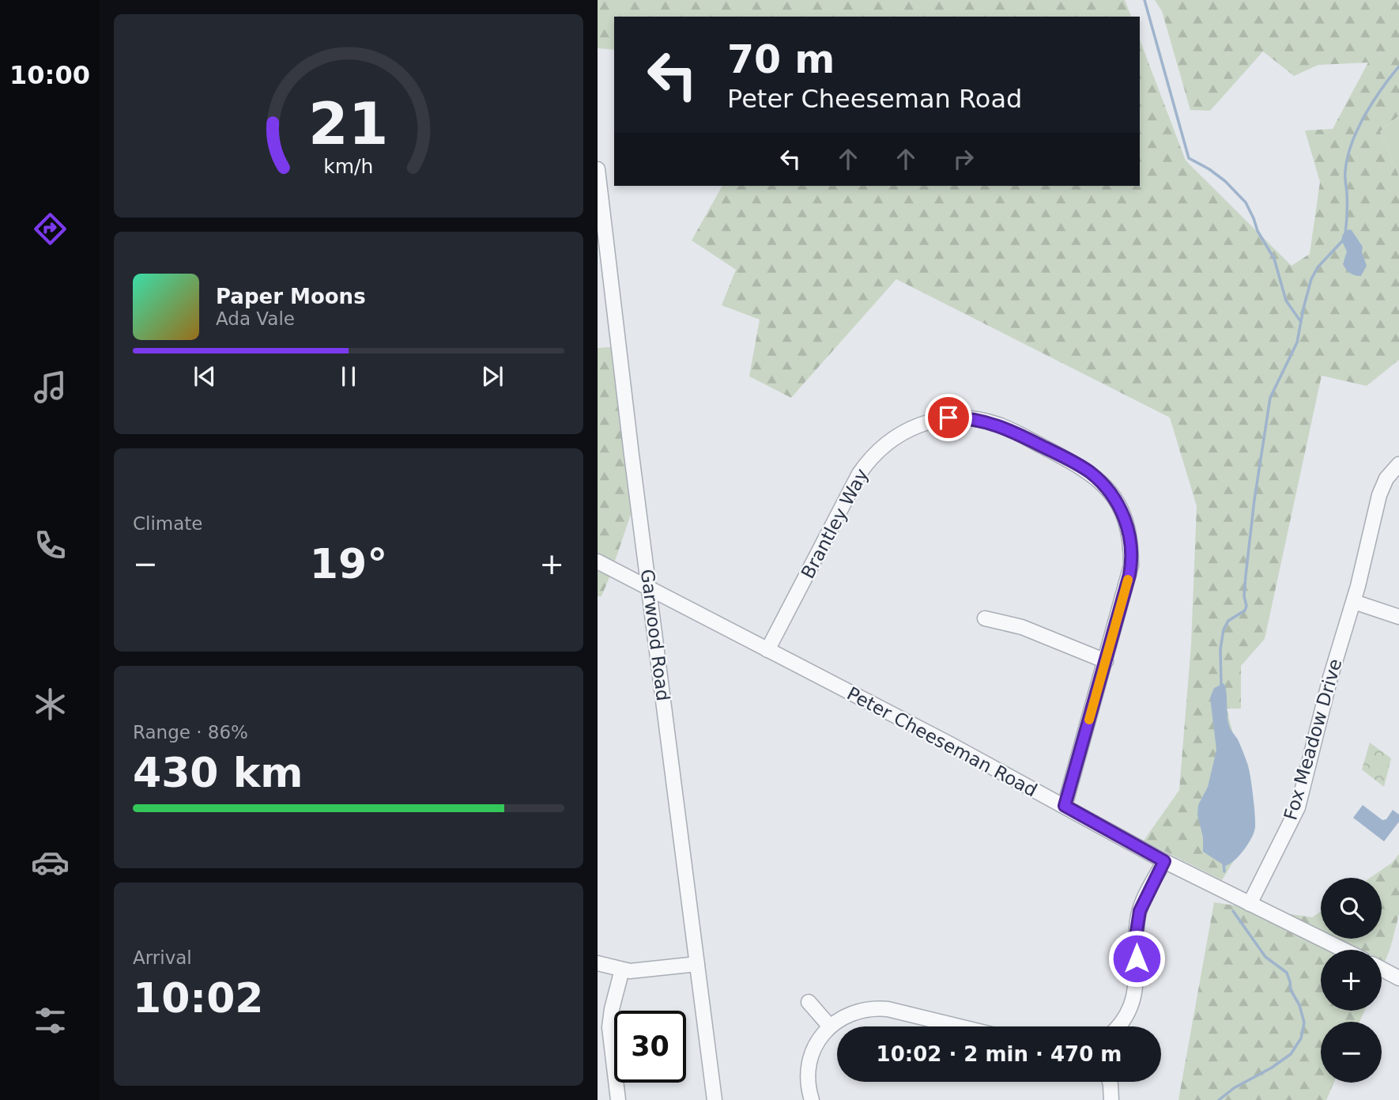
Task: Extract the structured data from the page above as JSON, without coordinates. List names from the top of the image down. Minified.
{"streets":{"street":["Brantley Way","Garwood Road","Fox Meadow Drive","Peter Cheeseman Road"]},"crossings":[["Brantley Way","Peter Cheeseman Road"],["Garwood Road","Peter Cheeseman Road"],["Fox Meadow Drive","Peter Cheeseman Road"]],"page":{"tabs":"10:00","turn":["70 m","Peter Cheeseman Road"],"song":["Paper Moons","Ada Vale"],"tile":["Climate",["Range · 86%","430 km"],["Arrival","10:02"]],"heat":["−","19°","+"],"map_buttons":["+","−"],"limit":"30","trip":"10:02 · 2 min · 470 m","gauge":["21","km/h"]}}
